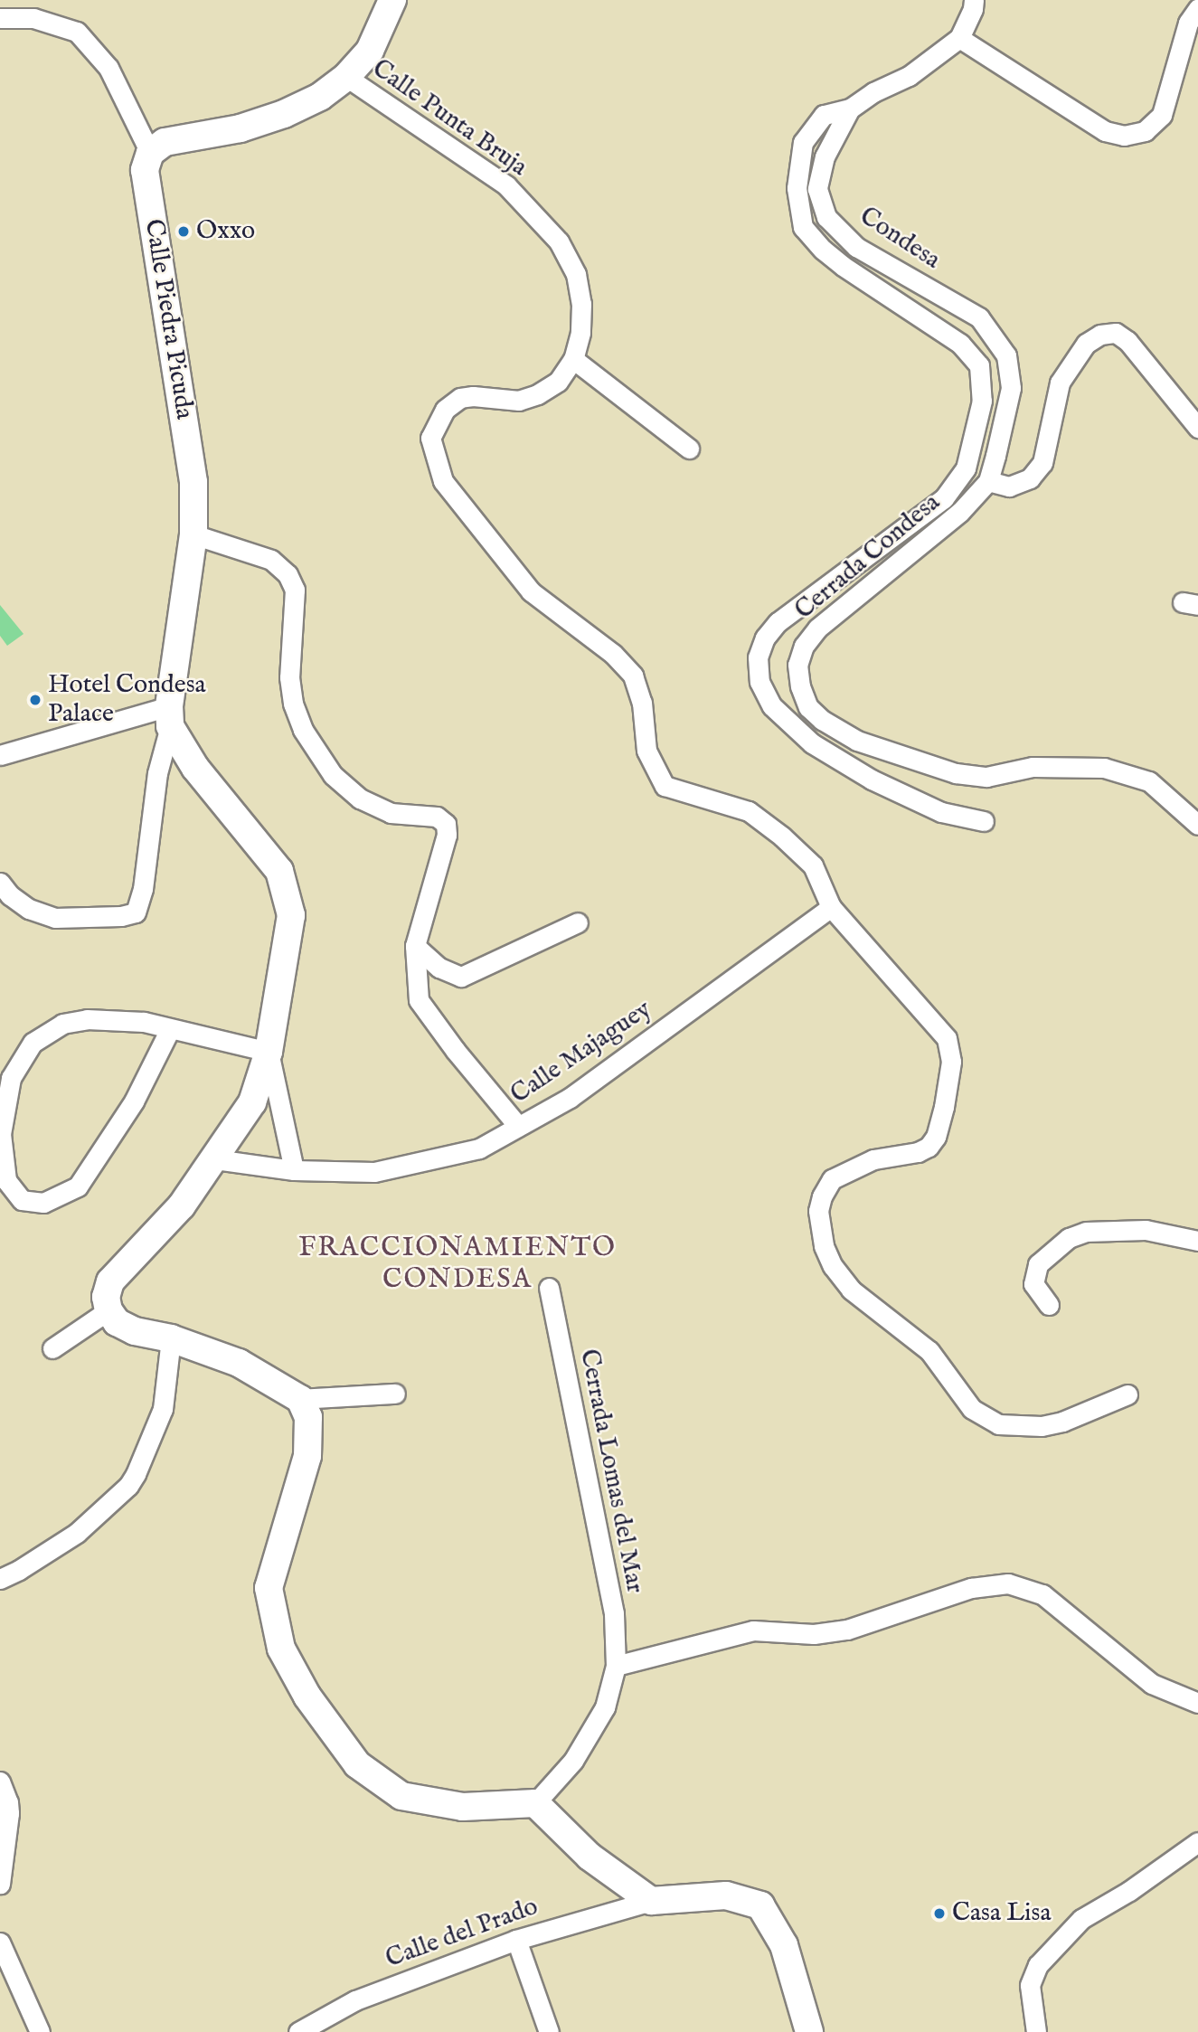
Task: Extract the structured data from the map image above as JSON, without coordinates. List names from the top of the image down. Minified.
{"streets":{"main road":["Calle Piedra Picuda"],"street":["Calle Punta Bruja","Condesa","Cerrada Condesa","Calle Majaguey","Cerrada Lomas del Mar","Calle del Prado"]},"crossings":[["Calle Punta Bruja","Calle Majaguey"],["Condesa","Cerrada Condesa"]],"districts":["FRACCIONAMIENTO CONDESA"],"places":["Oxxo","Hotel Condesa Palace","Casa Lisa"]}
